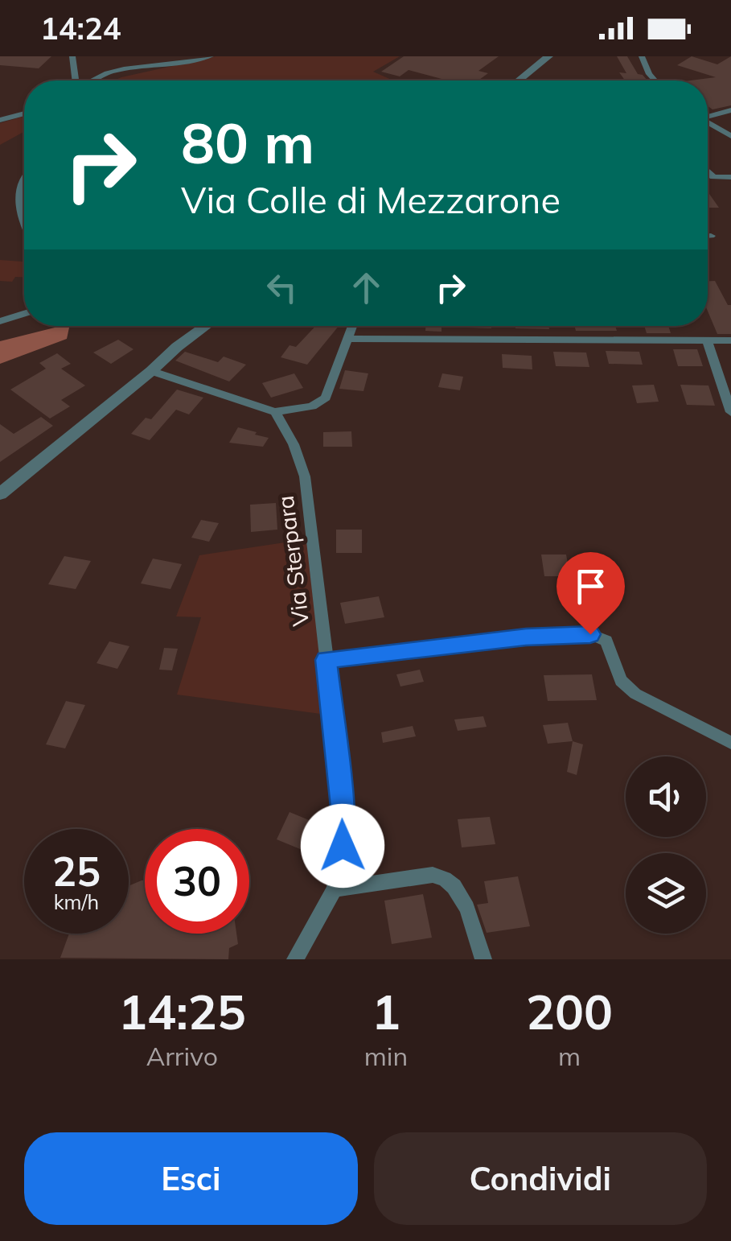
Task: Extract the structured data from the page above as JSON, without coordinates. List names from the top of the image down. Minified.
{"streets":{"street":["Via Sterpara"]},"page":{"status":"14:24","turn":["80 m","Via Colle di Mezzarone"],"speed":"25 km/h","limit":"30","eta":["14:25","Arrivo","1","min","200","m"],"buttons":["Esci","Condividi"]}}
